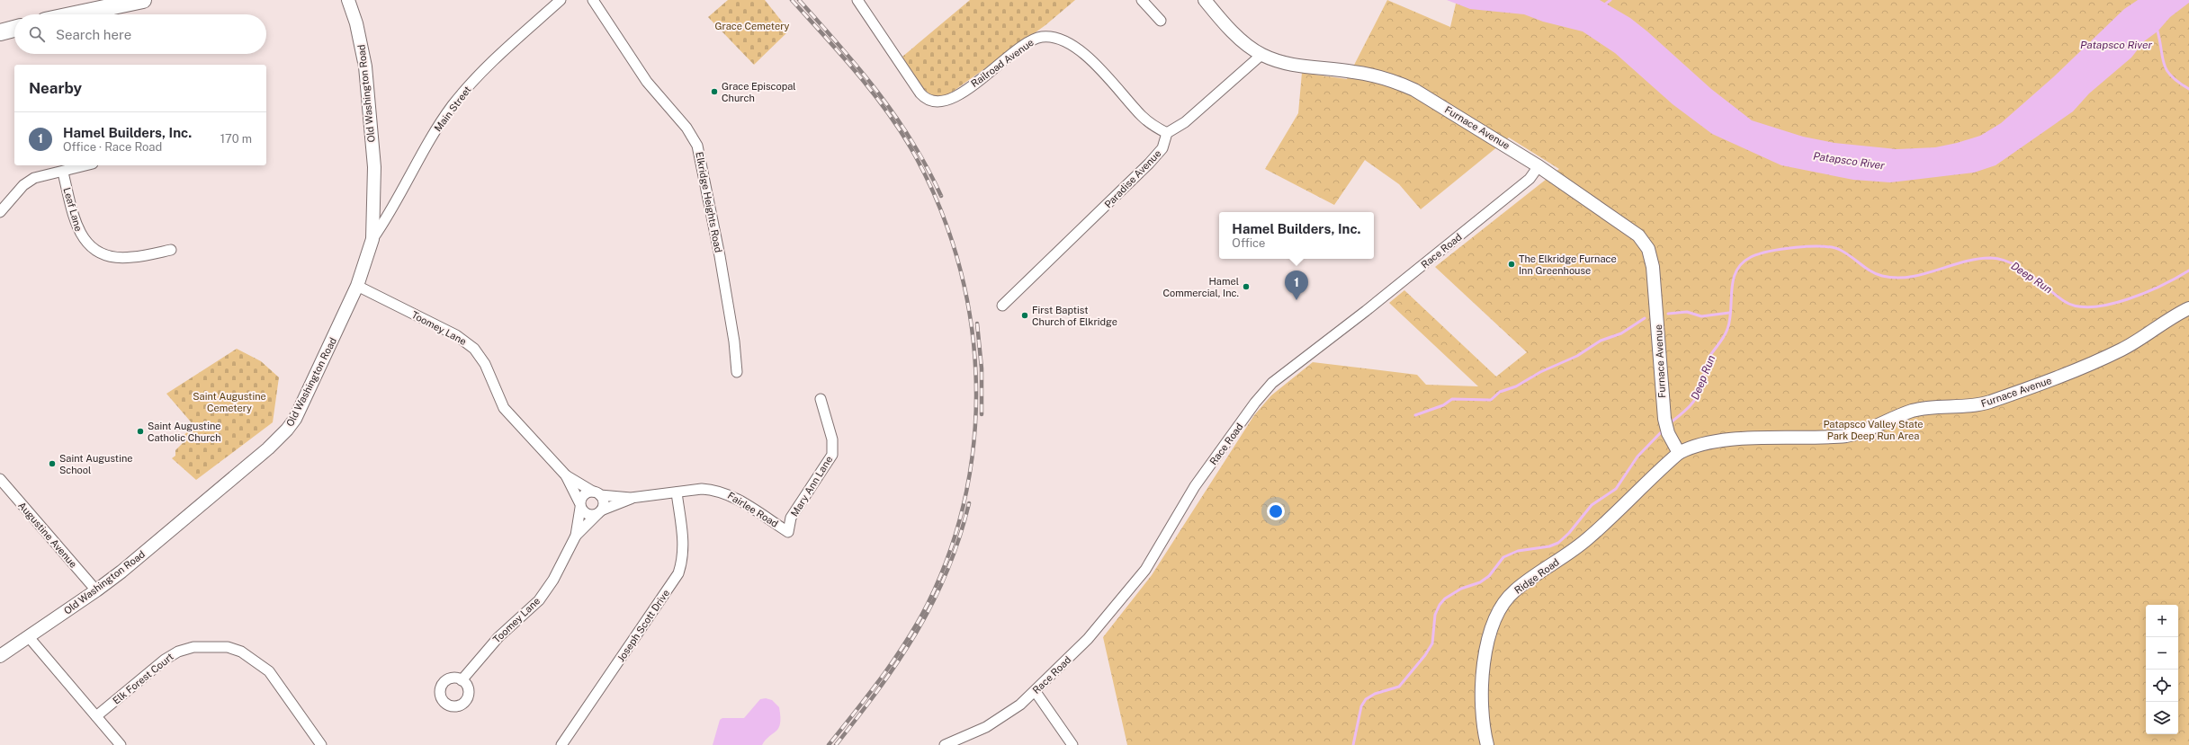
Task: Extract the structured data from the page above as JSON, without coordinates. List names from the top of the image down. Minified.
{"streets":{"street":["Railroad Avenue","Old Washington Road","Main Street","Furnace Avenue","Paradise Avenue","Elkridge Heights Road","Leaf Lane","Race Road","Toomey Lane","Mary Ann Lane","Fairlee Road","Augustine Avenue","Ridge Road","Joseph Scott Drive","Elk Forest Court"]},"crossings":[["Railroad Avenue","Paradise Avenue"],["Old Washington Road","Main Street"],["Old Washington Road","Toomey Lane"],["Old Washington Road","Augustine Avenue"],["Furnace Avenue","Race Road"],["Furnace Avenue","Ridge Road"],["Toomey Lane","Fairlee Road"],["Mary Ann Lane","Fairlee Road"],["Fairlee Road","Joseph Scott Drive"]],"water":["Patapsco River","Deep Run"],"parks":["Grace Cemetery","Saint Augustine Cemetery","Patapsco Valley State Park Deep Run Area"],"places":["Grace Episcopal Church","The Elkridge Furnace Inn Greenhouse","Hamel Commercial, Inc.","First Baptist Church of Elkridge","Saint Augustine Catholic Church","Saint Augustine School"],"page":{"search":"Search here","heading":"Nearby","list":[{"mark":"1","name":"Hamel Builders, Inc.","note":"Office · Race Road","value":"170 m"}],"popup":["Hamel Builders, Inc.","Office"],"pins":"1","map_buttons":["+","−"]}}
